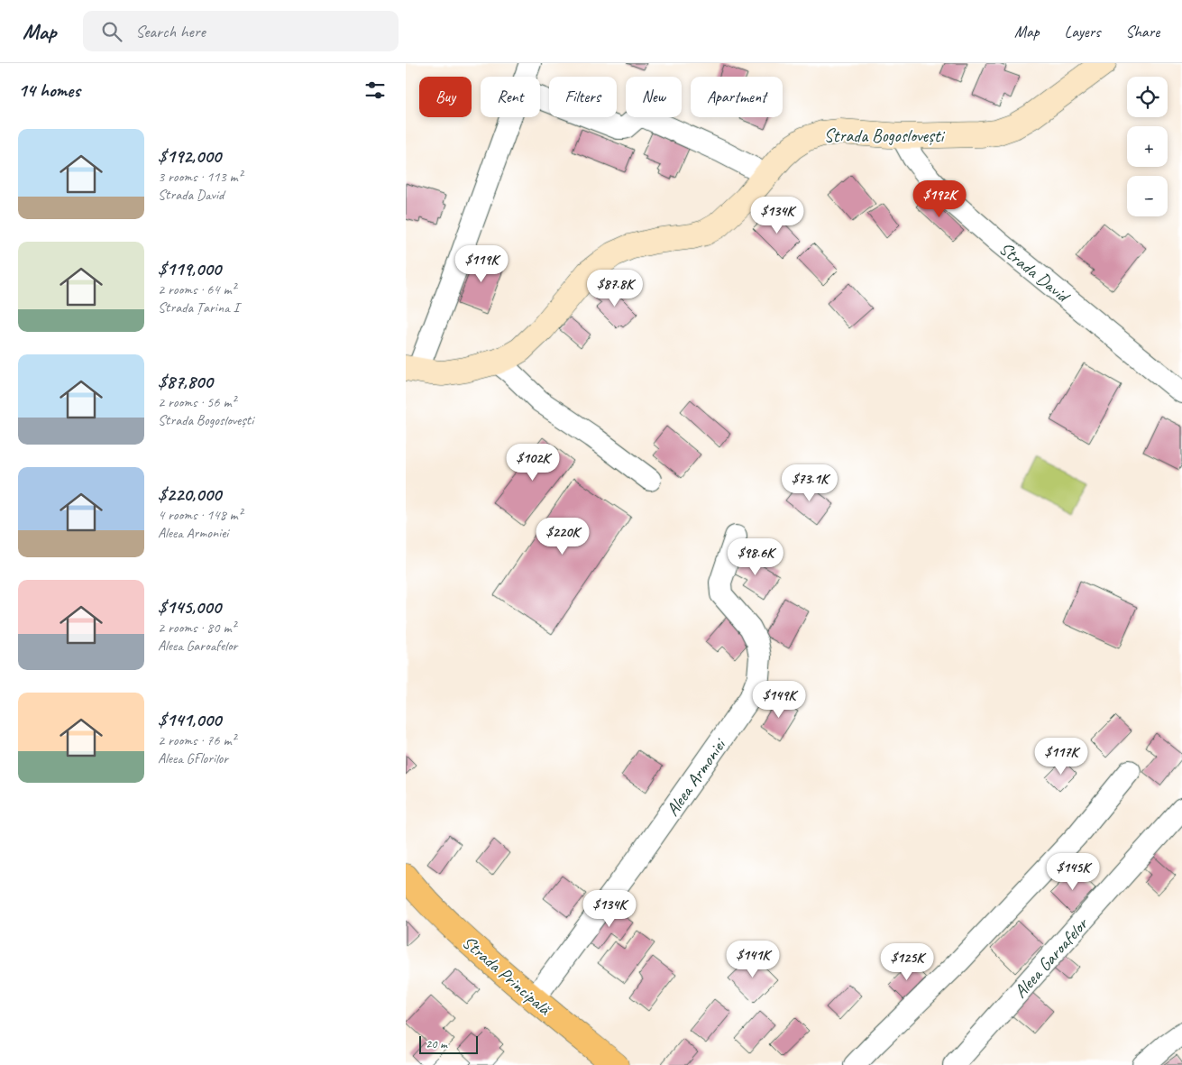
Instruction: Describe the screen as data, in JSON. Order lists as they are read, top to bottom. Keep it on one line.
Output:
{"streets":{"main road":["Strada Principală"],"street":["Strada Bogoslovești","Strada David","Aleea Armoniei","Aleea Garoafelor"]},"crossings":[["Strada Bogoslovești","Strada David"],["Aleea Armoniei","Strada Principală"]],"scale_bar":"20 m","page":{"header":"Map","search":"Search here","nav":["Map","Layers","Share"],"heading":"14 homes","map_buttons":["+","−"],"chip":["Buy","Rent","Filters","New","Apartment"],"list":[{"name":"$192,000","note":"3 rooms · 113 m² · Strada David"},{"name":"$119,000","note":"2 rooms · 64 m² · Strada Țarina I"},{"name":"$87,800","note":"2 rooms · 56 m² · Strada Bogoslovești"},{"name":"$220,000","note":"4 rooms · 148 m² · Aleea Armoniei"},{"name":"$145,000","note":"2 rooms · 80 m² · Aleea Garoafelor"},{"name":"$141,000","note":"2 rooms · 76 m² · Aleea GFlorilor"}],"price":["$192K","$134K","$119K","$87.8K","$102K","$73.1K","$220K","$98.6K","$149K","$117K","$145K","$134K","$141K","$125K"],"scale":"20 m"}}
